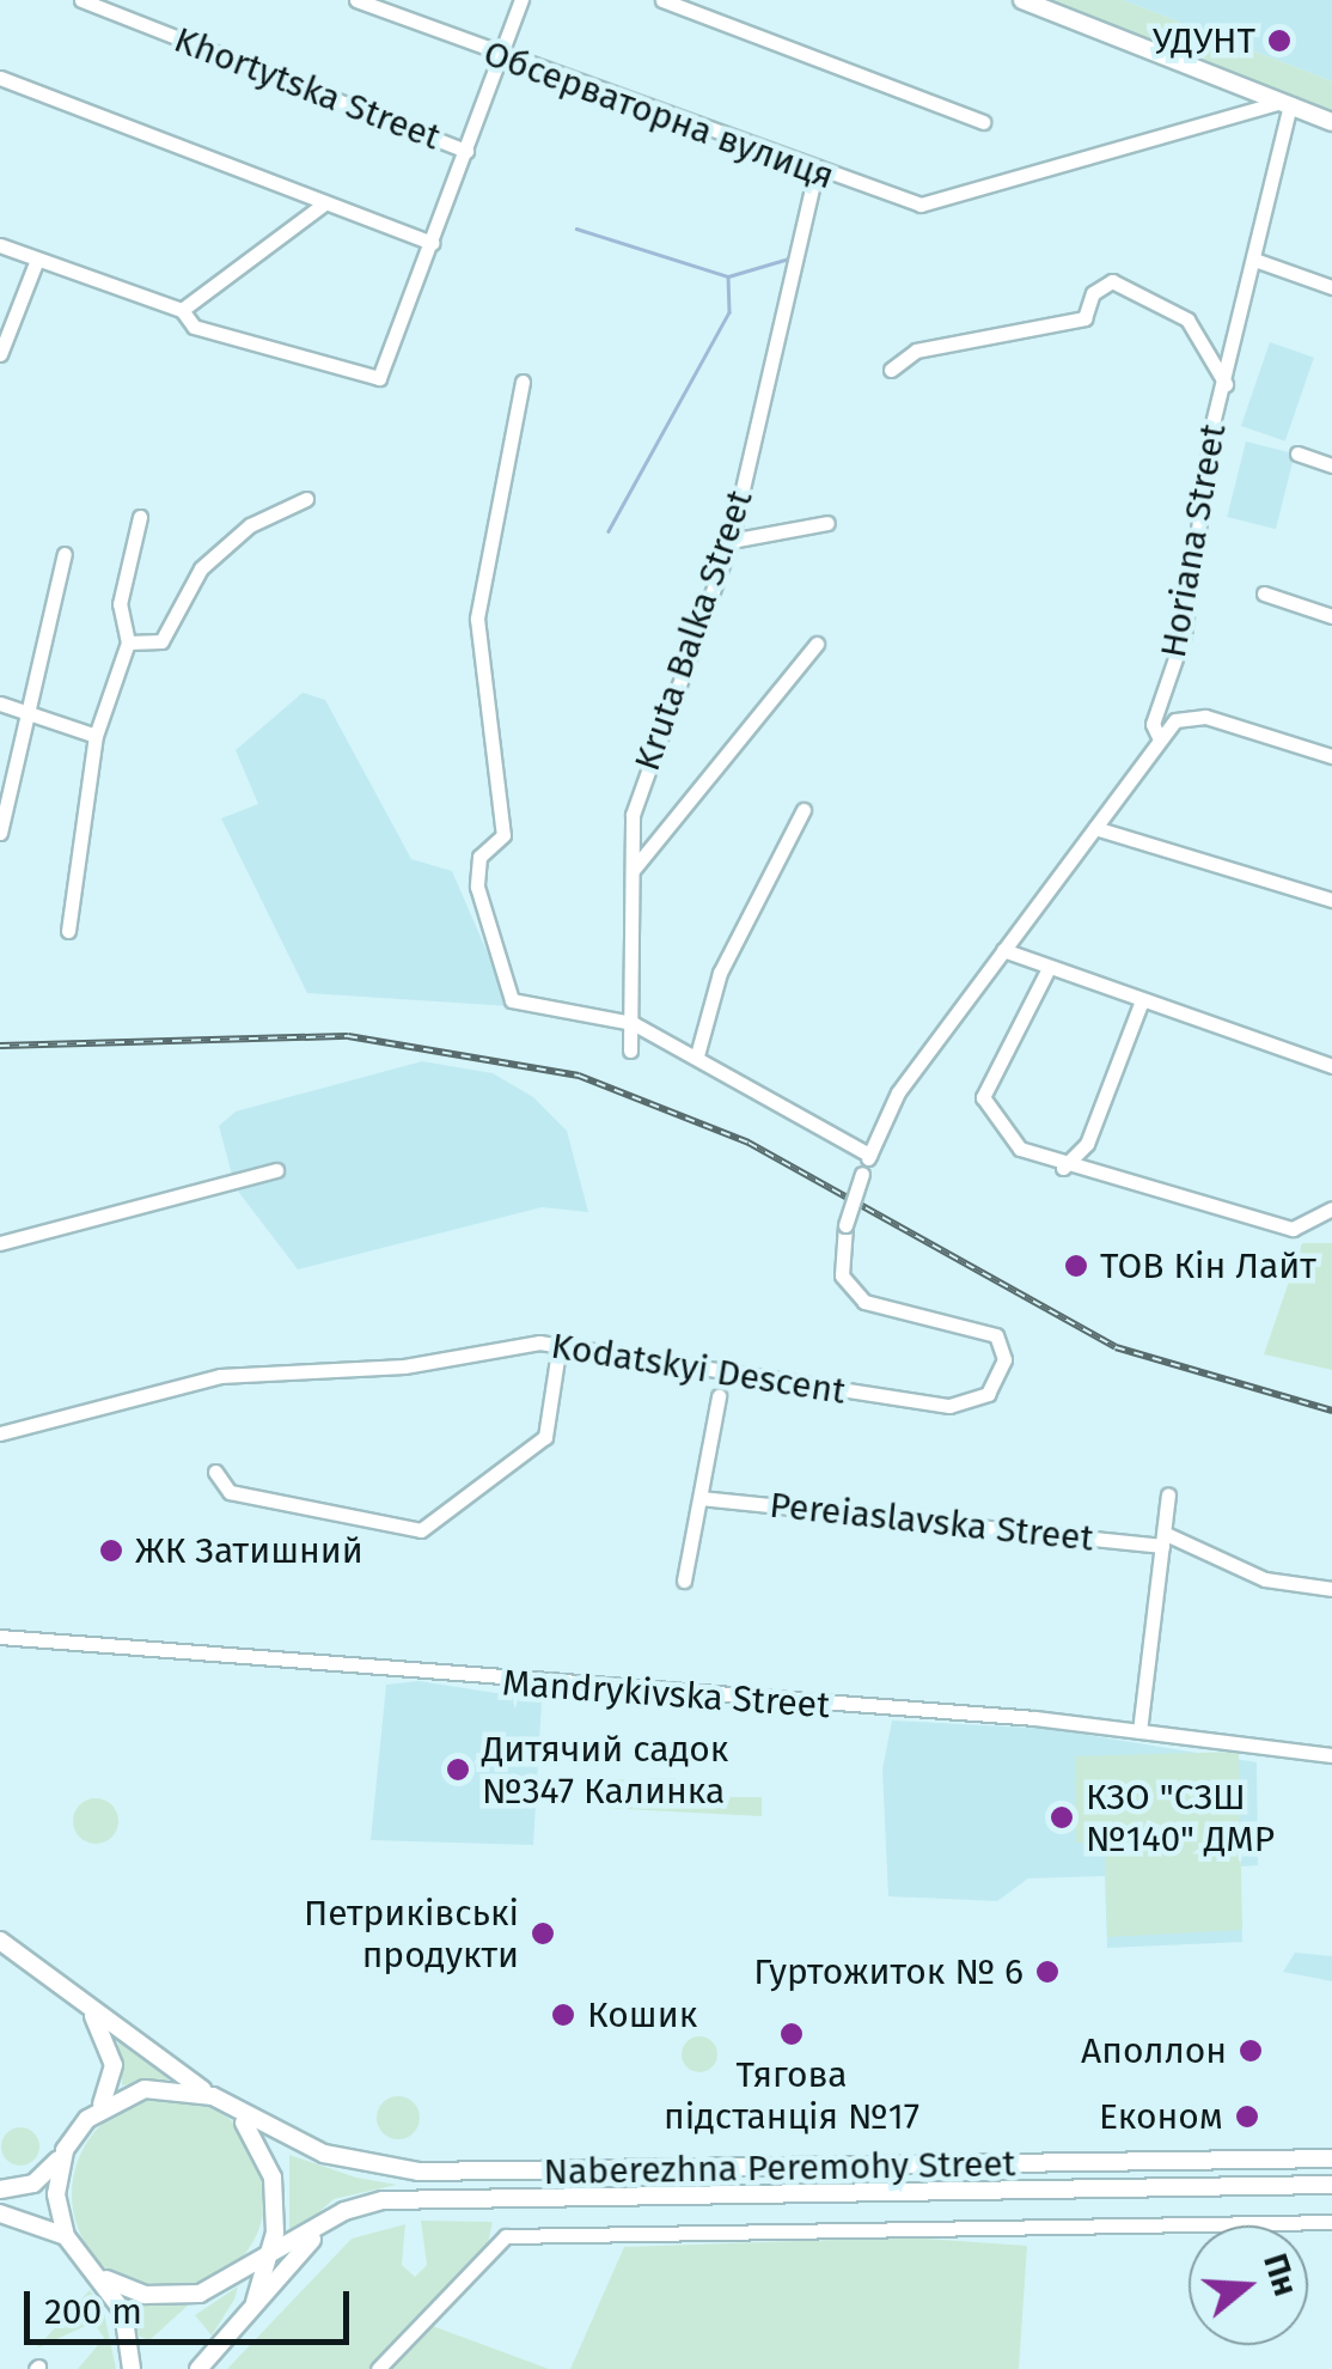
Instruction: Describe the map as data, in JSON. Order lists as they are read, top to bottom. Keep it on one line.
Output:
{"streets":{"main road":["Naberezhna Peremohy Street"],"street":["Khortytska Street","Обсерваторна вулиця","Horiana Street","Kruta Balka Street","Kodatskyi Descent","Pereiaslavska Street","Mandrykivska Street"]},"crossings":[["Обсерваторна вулиця","Horiana Street"],["Обсерваторна вулиця","Kruta Balka Street"],["Horiana Street","Kodatskyi Descent"]],"places":["УДУНТ","ТОВ Кін Лайт","ЖК Затишний","Дитячий садок №347 Калинка","КЗО \"СЗШ №140\" ДМР","Петриківські продукти","Гуртожиток № 6","Кошик","Тягова пiдстанцiя №17","Аполлон","Економ"],"scale_bar":"200 m","north":"right"}
